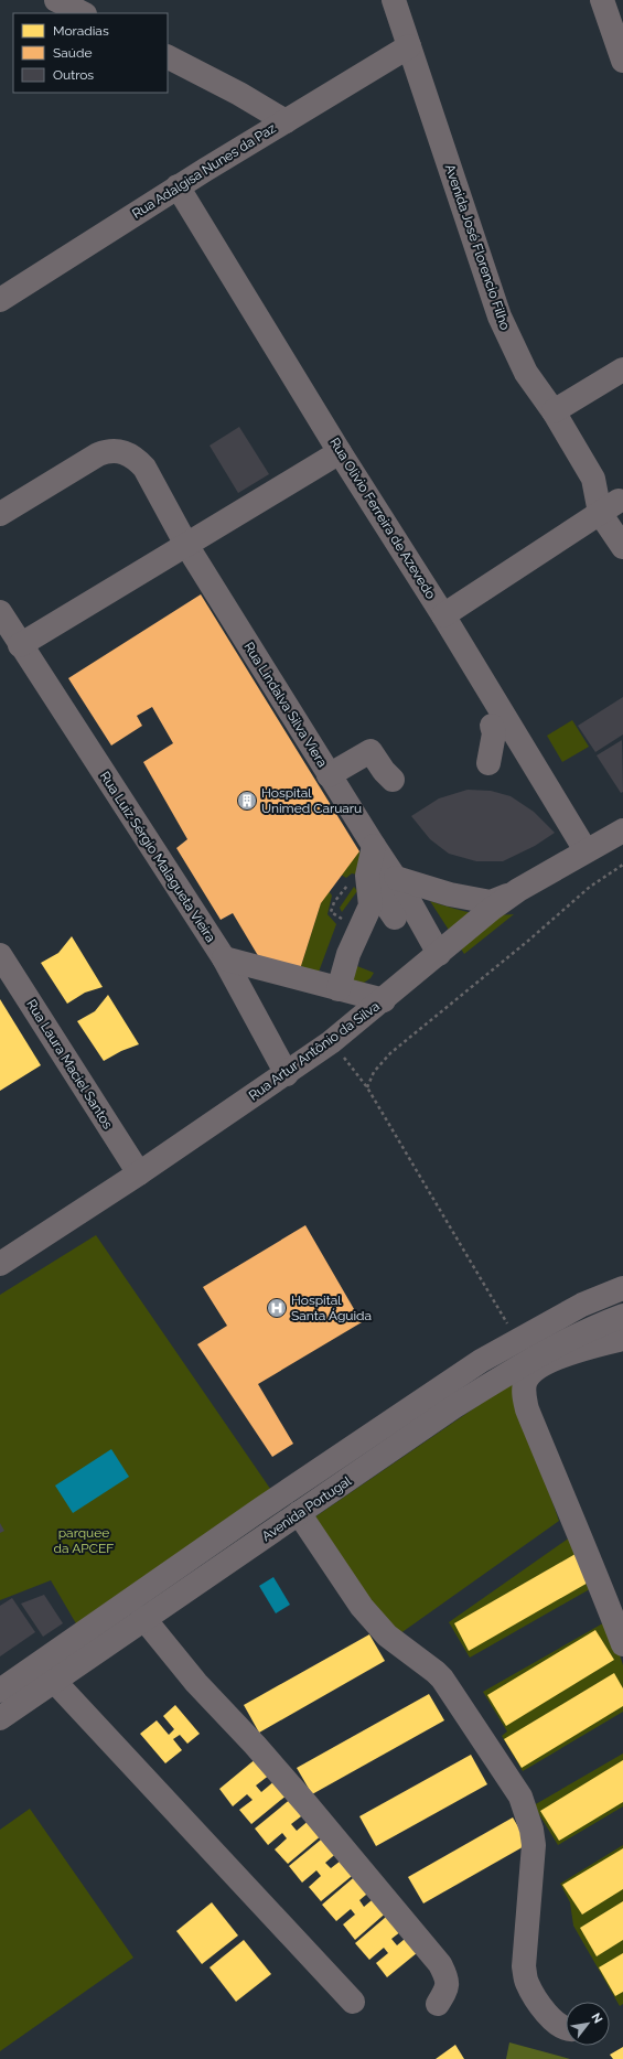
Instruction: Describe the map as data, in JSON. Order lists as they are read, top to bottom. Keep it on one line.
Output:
{"streets":{"street":["Rua Adalgisa Nunes da Paz","Avenida José Florencio Filho","Rua Olivio Ferreira de Azevedo","Rua Lindalva Silva Viera","Rua Luiz Sérgio Malagueta Vieira","Rua Artur Antônio da Silva","Rua Laura Maciel Santos","Avenida Portugal"]},"crossings":[["Rua Adalgisa Nunes da Paz","Avenida José Florencio Filho"],["Rua Adalgisa Nunes da Paz","Rua Olivio Ferreira de Azevedo"],["Rua Olivio Ferreira de Azevedo","Rua Artur Antônio da Silva"],["Rua Lindalva Silva Viera","Rua Artur Antônio da Silva"],["Rua Luiz Sérgio Malagueta Vieira","Rua Artur Antônio da Silva"],["Rua Artur Antônio da Silva","Rua Laura Maciel Santos"]],"parks":["parquee da APCEF"],"places":{"building":["Hospital Unimed Caruaru"],"hospital":["Hospital Santa Águida"]},"legend":["Moradias","Saúde","Outros"],"north":"top right"}
